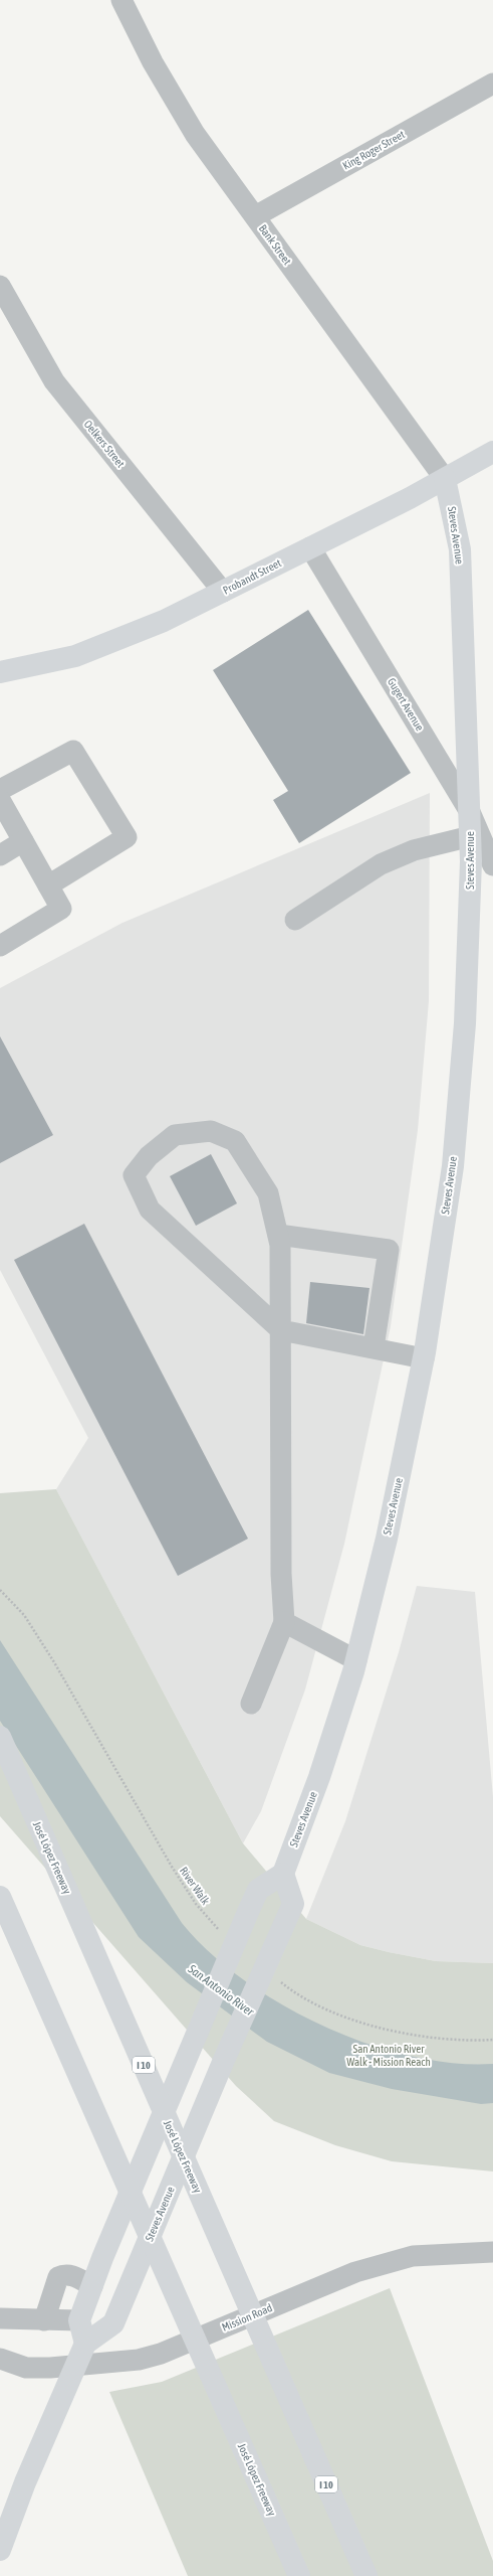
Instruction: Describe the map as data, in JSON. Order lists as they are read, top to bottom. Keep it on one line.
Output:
{"streets":{"main road":["Steves Avenue","Probandt Street","José López Freeway","I 10"],"street":["King Roger Street","Bank Street","Oelkers Street","Gugert Avenue","Mission Road"],"path":["River Walk"]},"crossings":[["King Roger Street","Bank Street"],["Bank Street","Steves Avenue"],["Bank Street","Probandt Street"],["Oelkers Street","Probandt Street"],["Steves Avenue","Probandt Street"],["Steves Avenue","Gugert Avenue"],["Probandt Street","Gugert Avenue"]],"water":["San Antonio River"],"parks":["San Antonio River Walk - Mission Reach"]}
